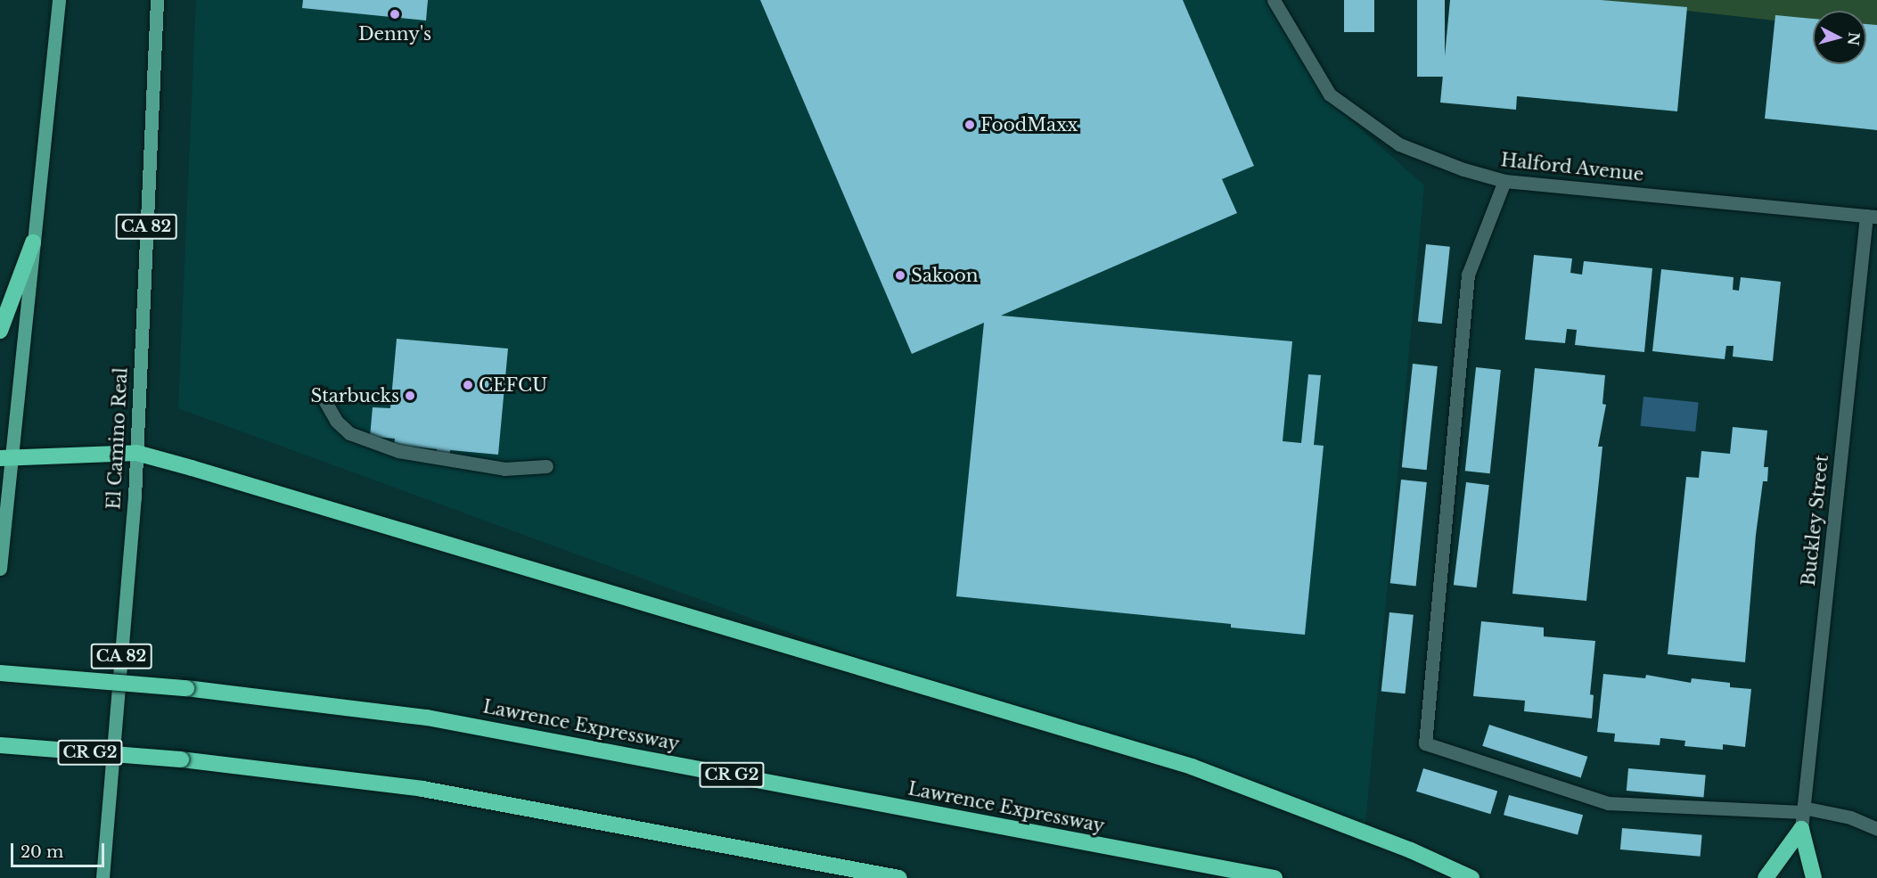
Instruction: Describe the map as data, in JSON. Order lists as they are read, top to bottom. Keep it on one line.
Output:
{"streets":{"highway":["Lawrence Expressway","CR G2"],"main road":["CA 82","El Camino Real"],"street":["Halford Avenue","Buckley Street"]},"crossings":[["Halford Avenue","Buckley Street"]],"places":["Denny's","FoodMaxx","Sakoon","CEFCU","Starbucks"],"scale_bar":"20 m","north":"right"}
